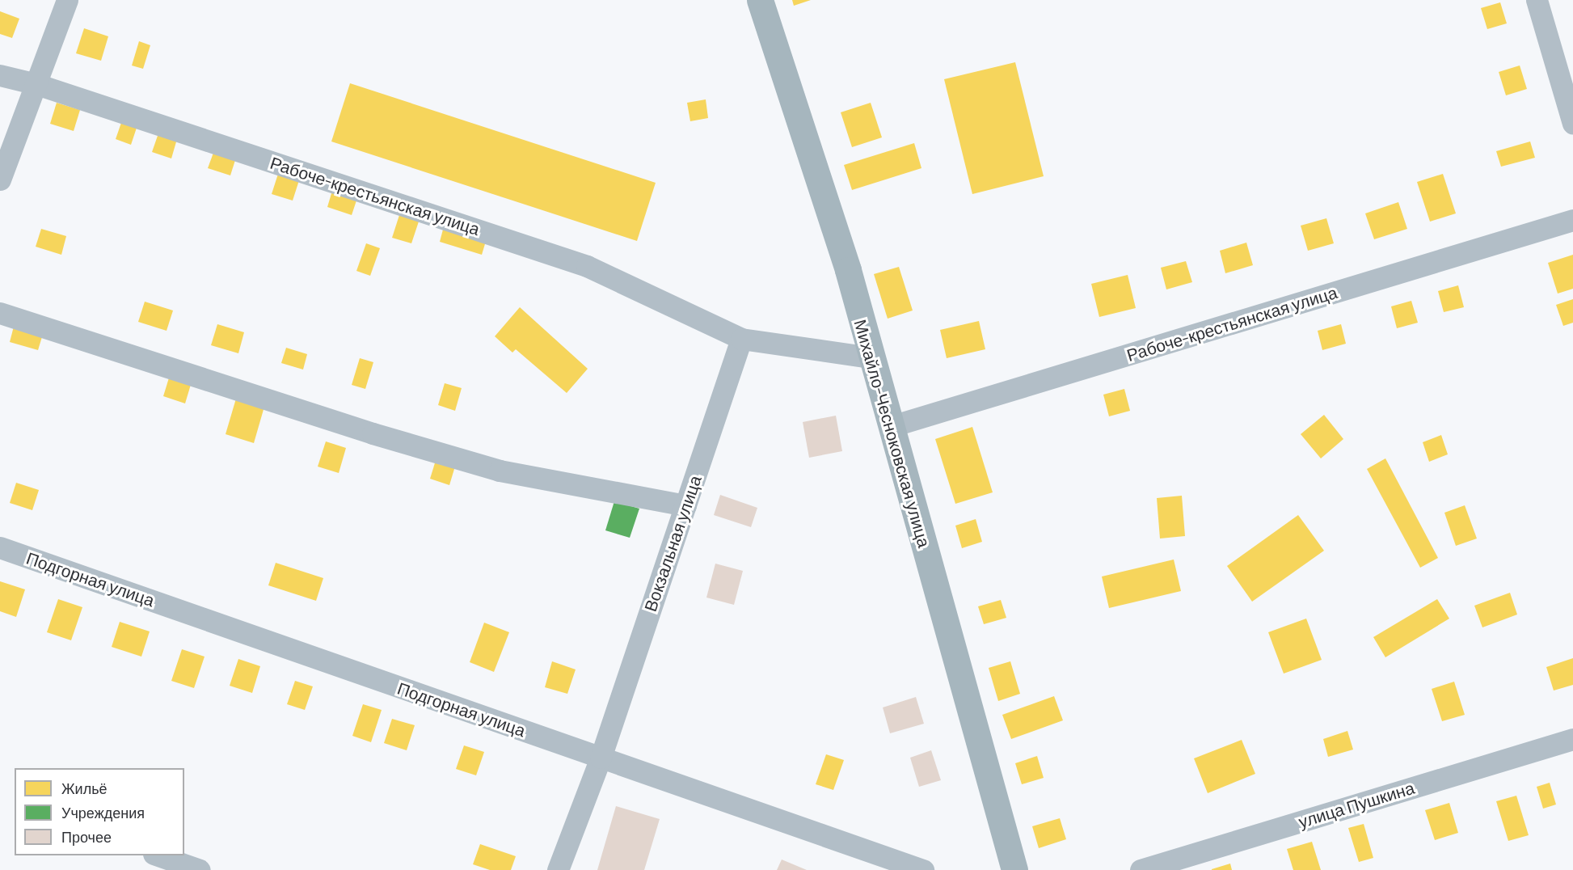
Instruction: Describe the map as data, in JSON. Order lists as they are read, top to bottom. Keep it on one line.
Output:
{"streets":{"main road":["Михайло-Чесноковская улица"],"street":["Рабоче-крестьянская улица","Вокзальная улица","Подгорная улица","улица Пушкина"]},"crossings":[["Рабоче-крестьянская улица","Михайло-Чесноковская улица"],["Рабоче-крестьянская улица","Вокзальная улица"],["Вокзальная улица","Подгорная улица"]],"legend":["Жильё","Учреждения","Прочее"]}
